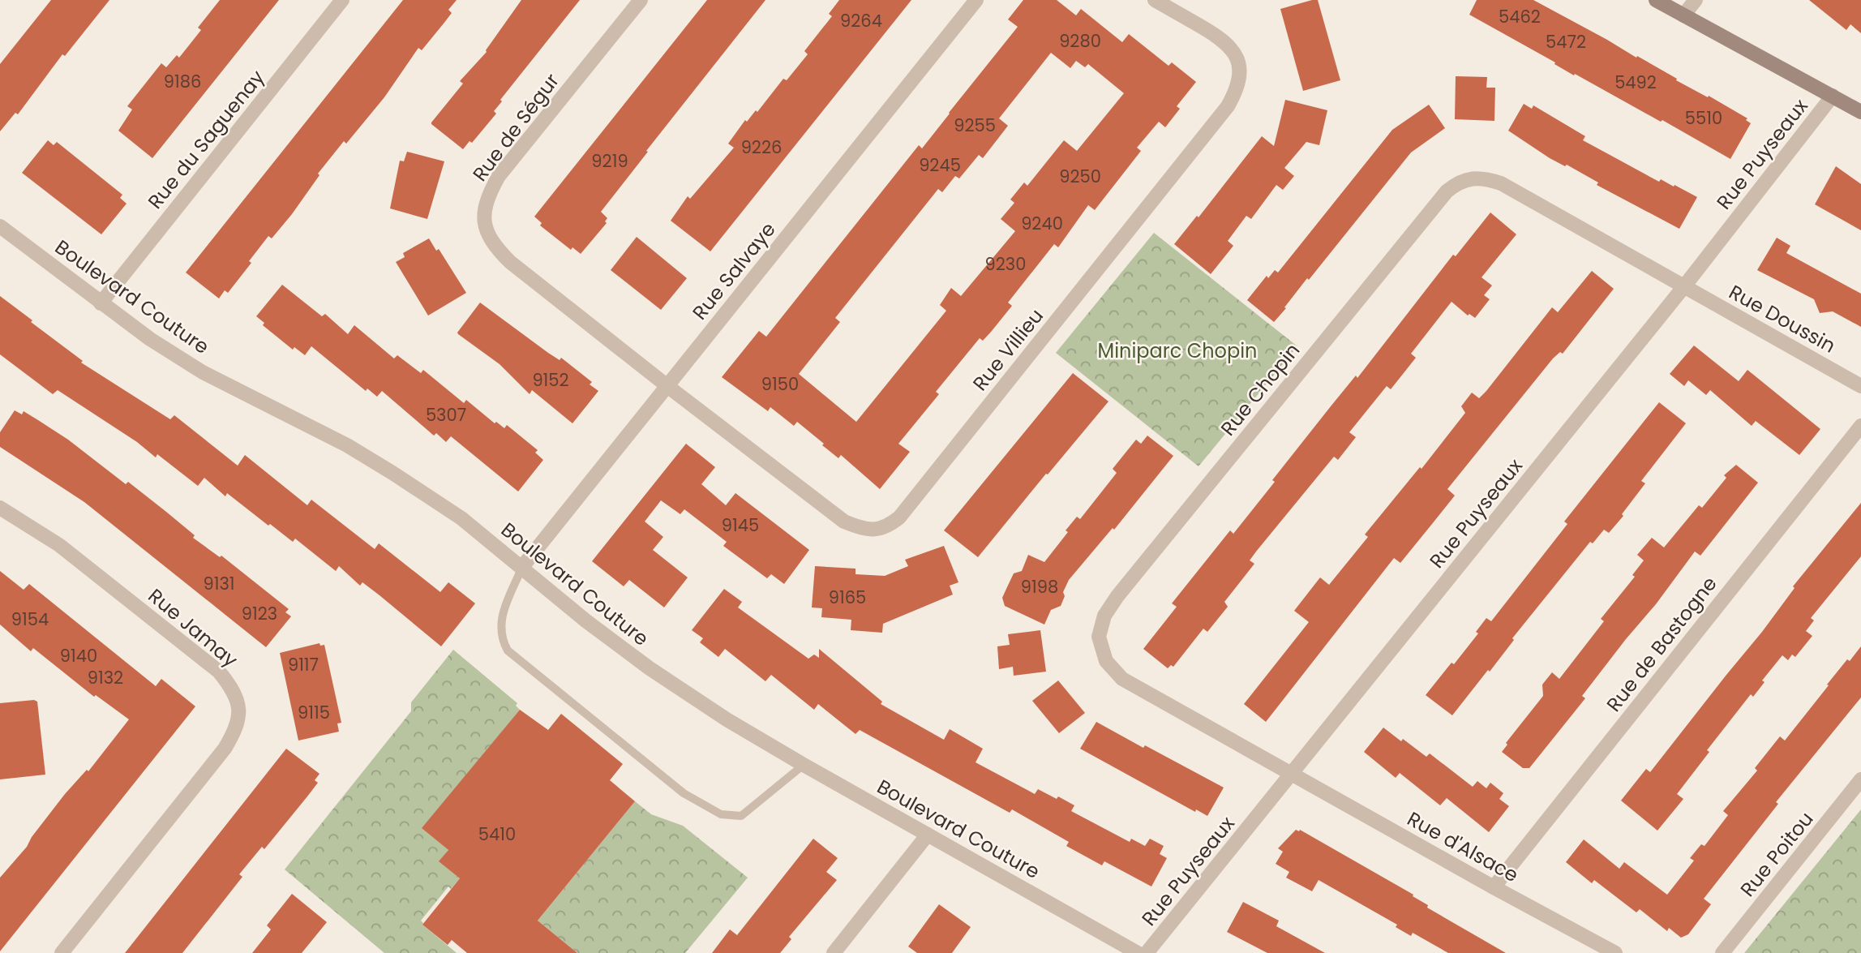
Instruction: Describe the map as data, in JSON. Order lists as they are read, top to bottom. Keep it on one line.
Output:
{"streets":{"street":["Rue de Ségur","Rue du Saguenay","Rue Puyseaux","Rue Salvaye","Boulevard Couture","Rue Doussin","Rue Villieu","Rue Chopin","Rue Jamay","Rue de Bastogne","Rue d'Alsace","Rue Poitou"]},"crossings":[["Rue de Ségur","Rue Salvaye"],["Rue de Ségur","Rue Villieu"],["Rue du Saguenay","Boulevard Couture"],["Rue Puyseaux","Rue Doussin"],["Rue Puyseaux","Rue Chopin"],["Rue Puyseaux","Rue d'Alsace"],["Rue Salvaye","Boulevard Couture"],["Rue Salvaye","Rue Villieu"],["Rue Doussin","Rue Chopin"],["Rue Chopin","Rue d'Alsace"],["Rue de Bastogne","Rue d'Alsace"]],"parks":["Miniparc Chopin"],"house_numbers":["5462","9264","9280","5472","9186","5492","5510","9255","9226","9219","9245","9250","9240","9230","9152","9150","5307","9145","9131","9198","9165","9123","9154","9140","9117","9132","9115","5410"]}
